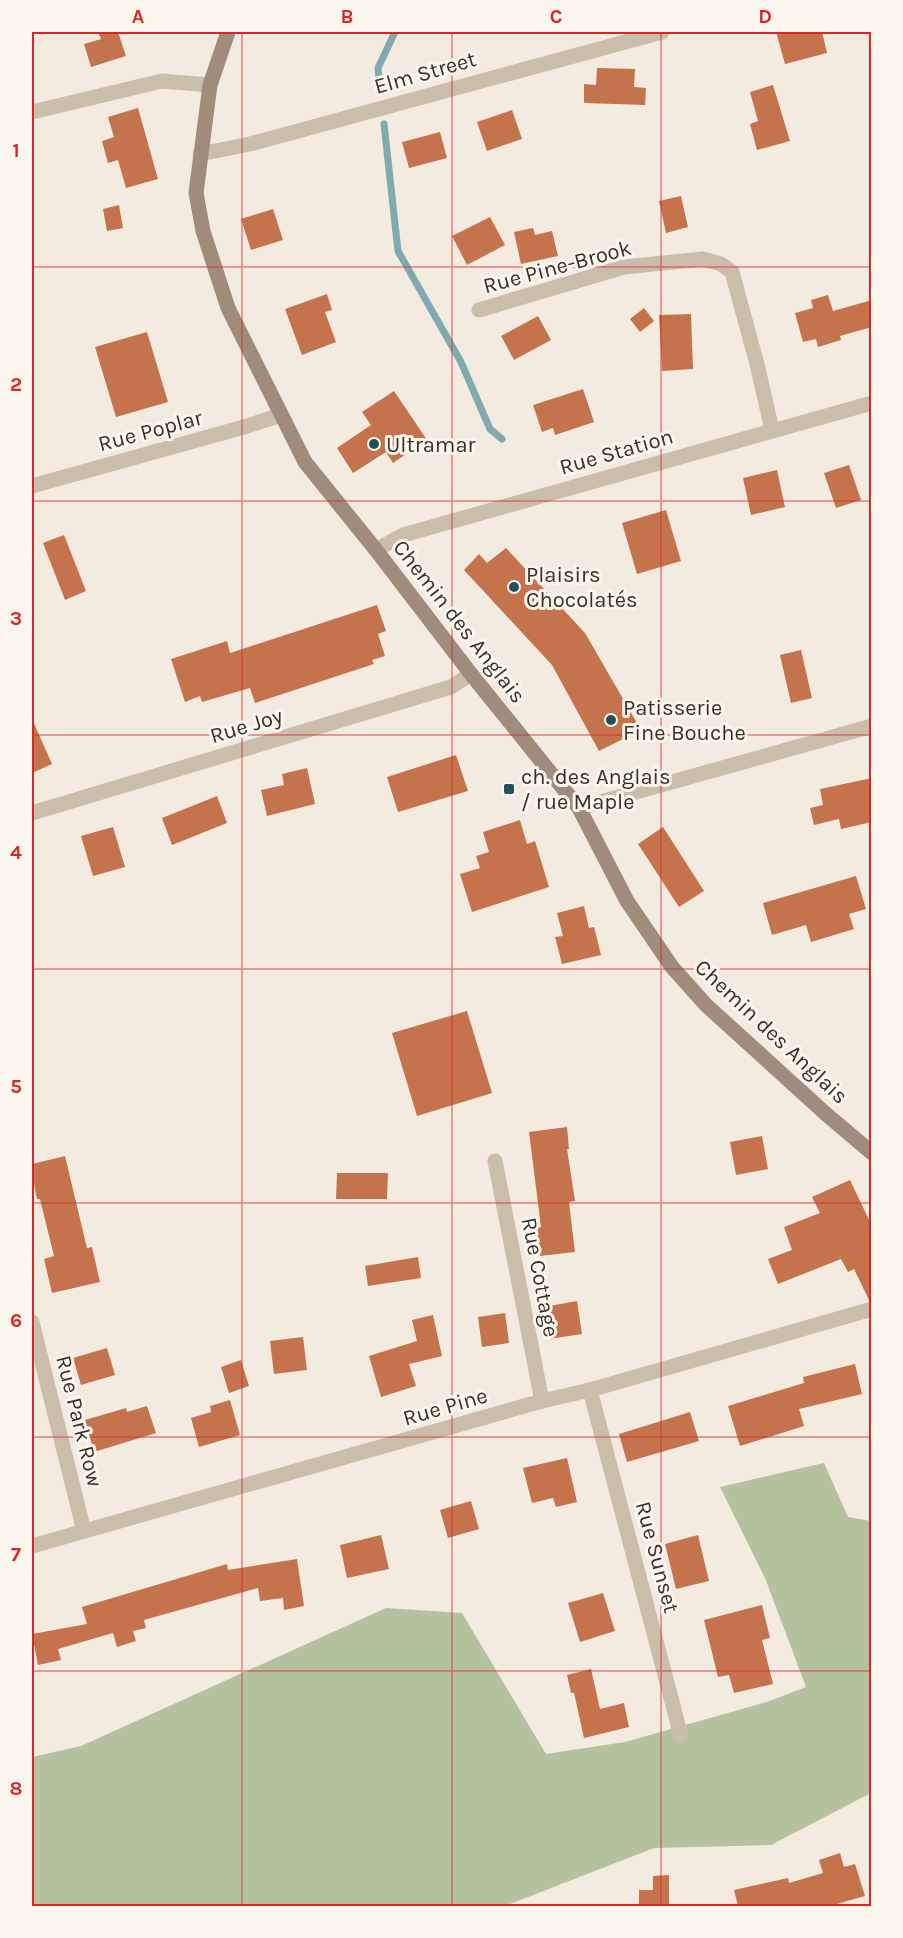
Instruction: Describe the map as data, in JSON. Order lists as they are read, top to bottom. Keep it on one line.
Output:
{"streets":{"street":["Elm Street","Rue Pine-Brook","Rue Poplar","Rue Station","Chemin des Anglais","Rue Joy","Rue Cottage","Rue Pine","Rue Park Row","Rue Sunset"]},"crossings":[["Elm Street","Chemin des Anglais"],["Rue Pine-Brook","Rue Station"],["Rue Poplar","Chemin des Anglais"],["Rue Station","Chemin des Anglais"],["Chemin des Anglais","Rue Joy"],["Rue Cottage","Rue Pine"],["Rue Pine","Rue Park Row"],["Rue Pine","Rue Sunset"]],"places":{"other":["Ultramar","Plaisirs Chocolatés","Patisserie Fine Bouche"],"transit":["ch. des Anglais / rue Maple"]},"grid":{"columns":["A","B","C","D"],"rows":["1","2","3","4","5","6","7","8"]}}
